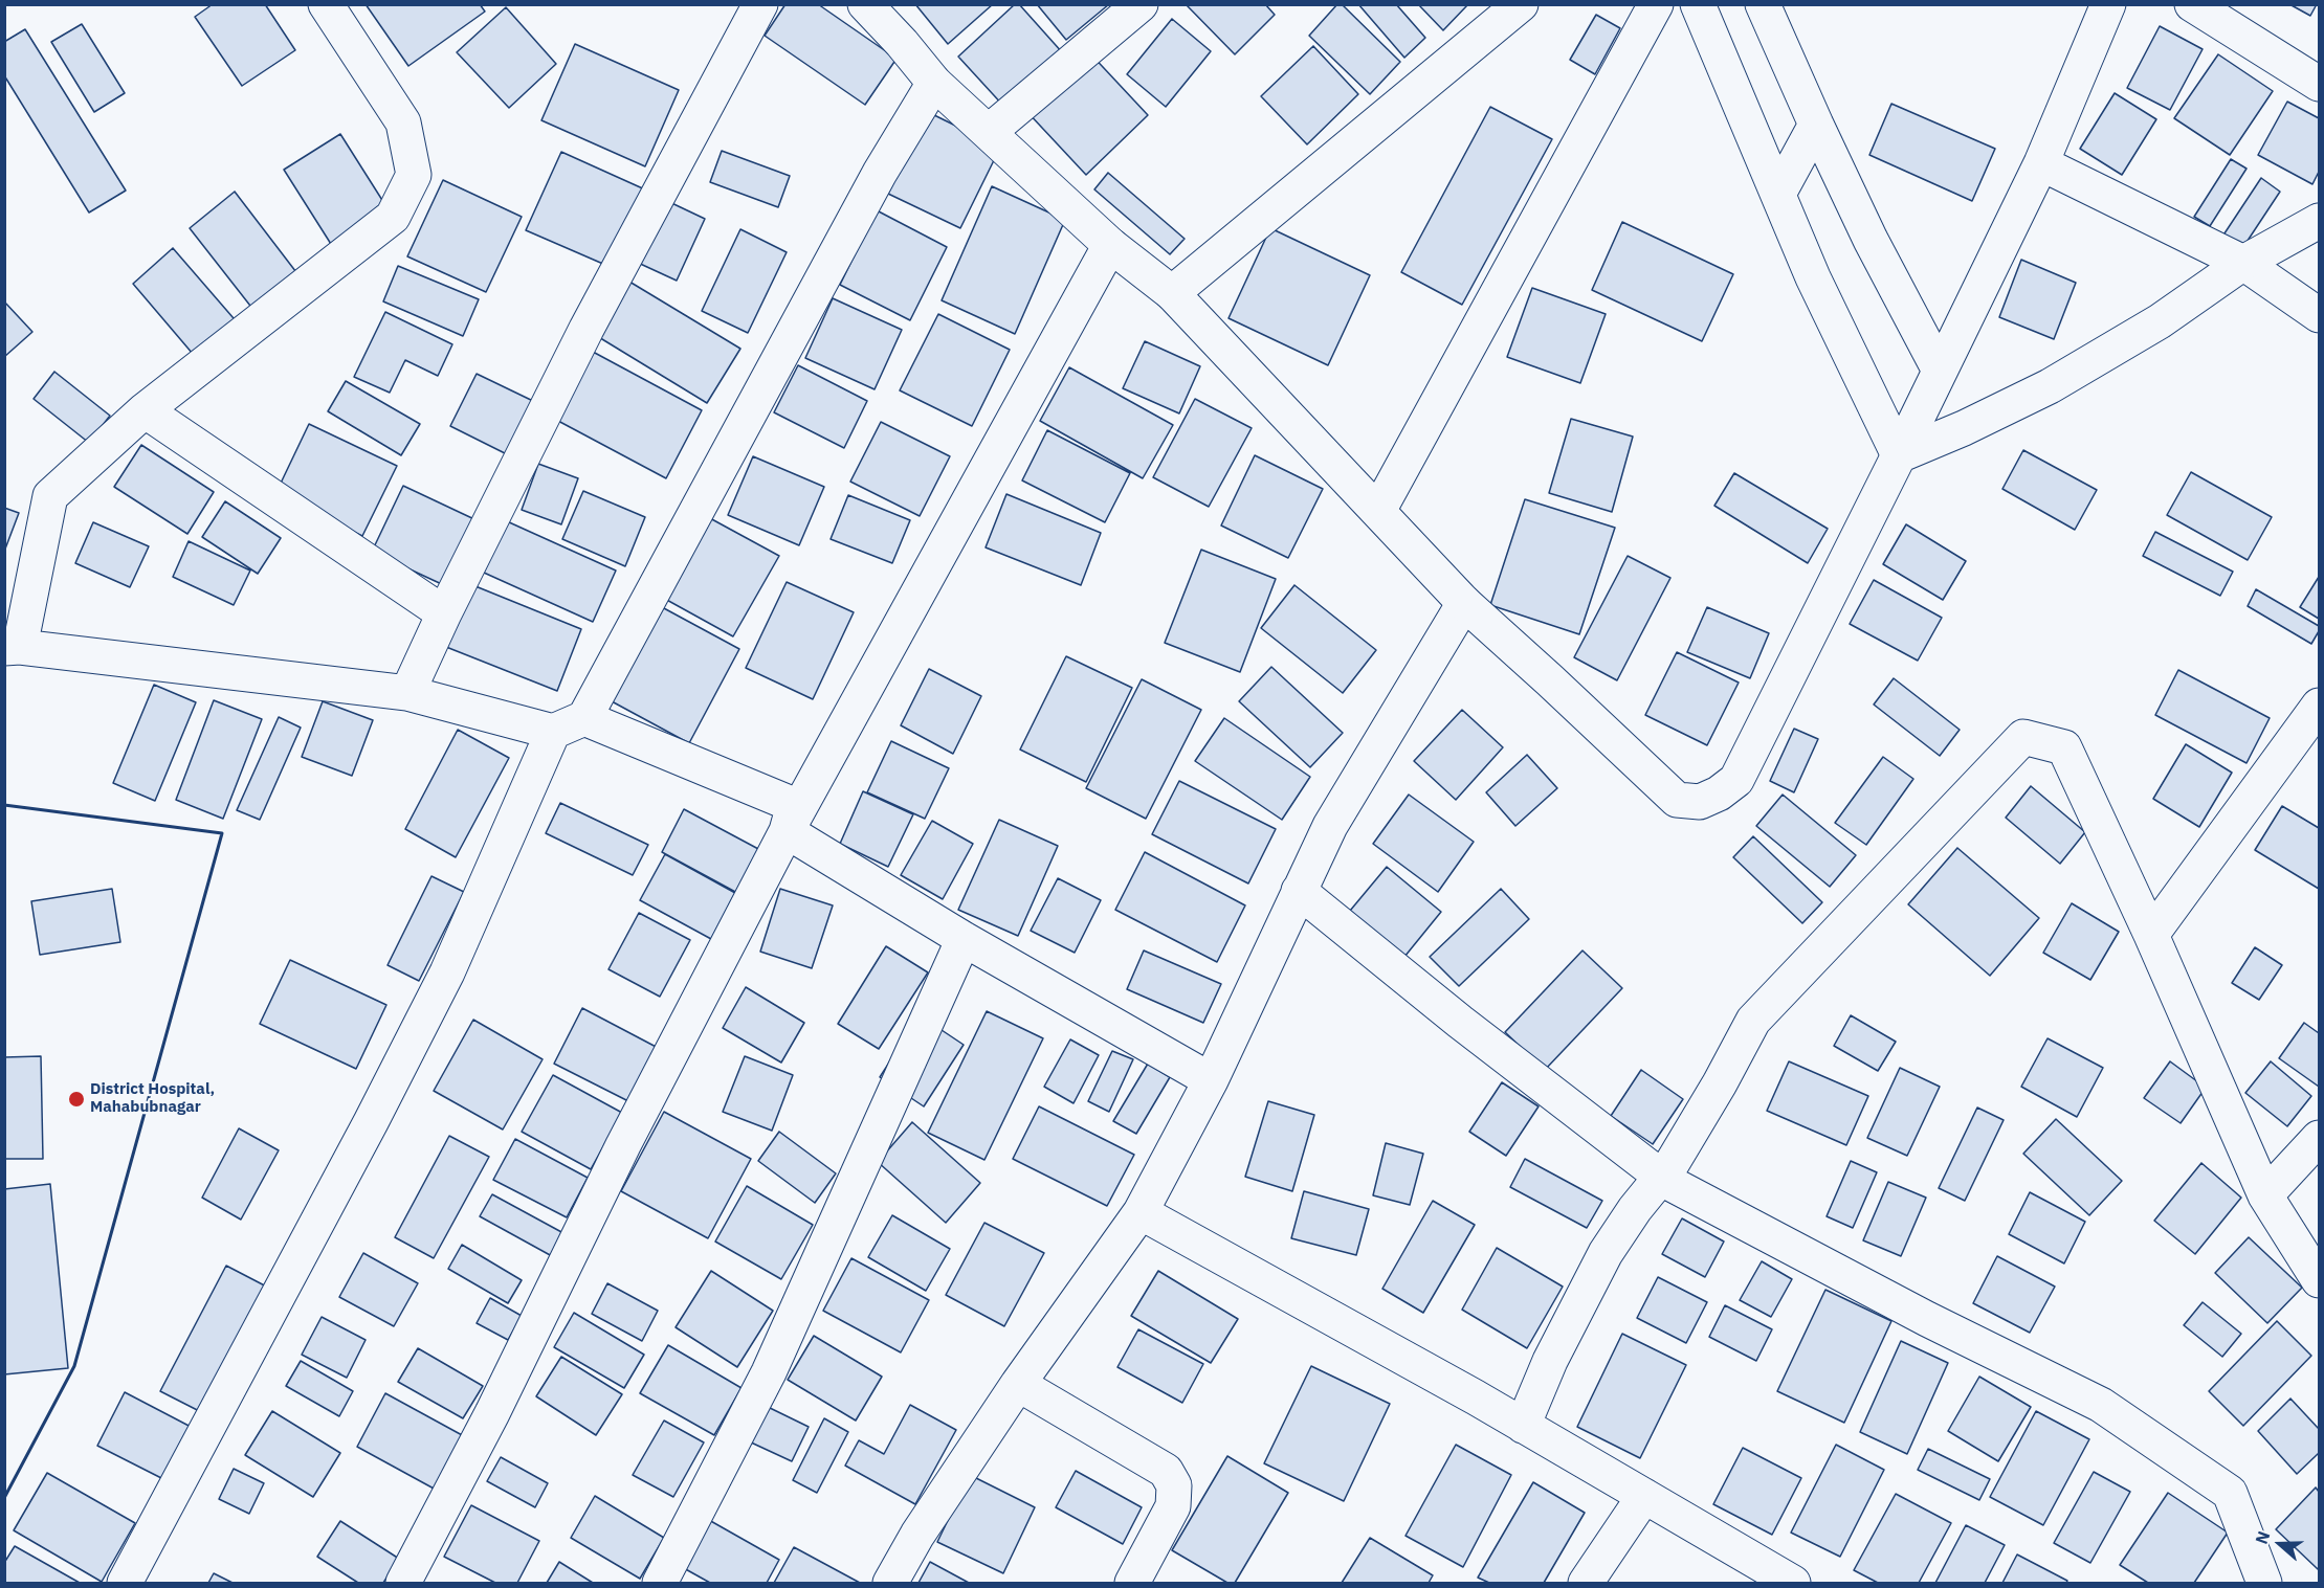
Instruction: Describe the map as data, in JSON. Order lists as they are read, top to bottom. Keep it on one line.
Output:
{"places":["District Hospital, Mahabubnagar"],"north":"left"}
